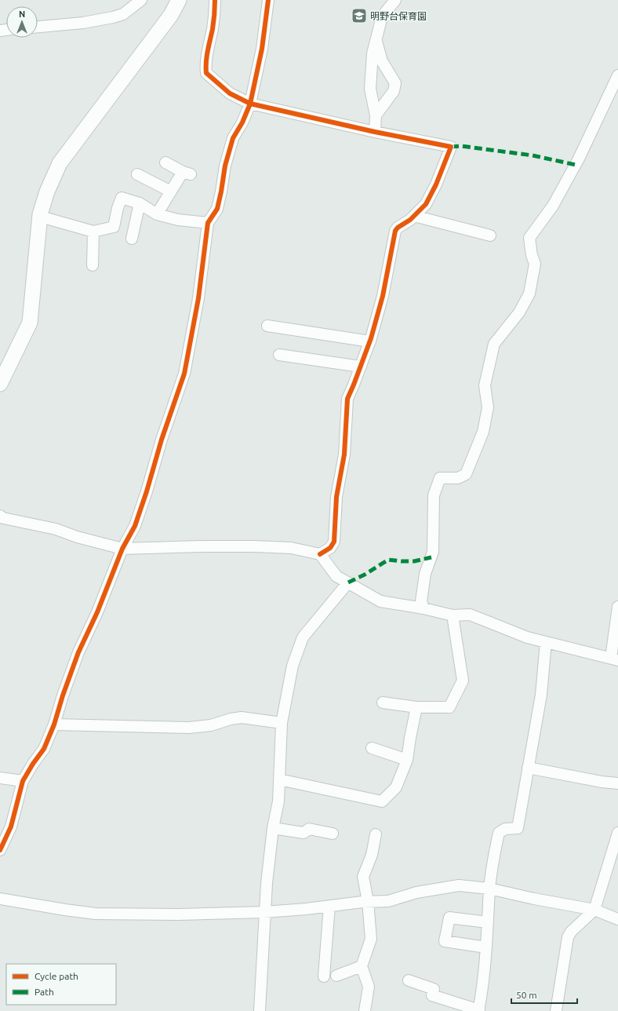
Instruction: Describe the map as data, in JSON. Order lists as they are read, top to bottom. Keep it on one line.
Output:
{"places":{"school or university":["明野台保育園"]},"legend":["Cycle path","Path"],"scale_bar":"50 m","north":"top"}
